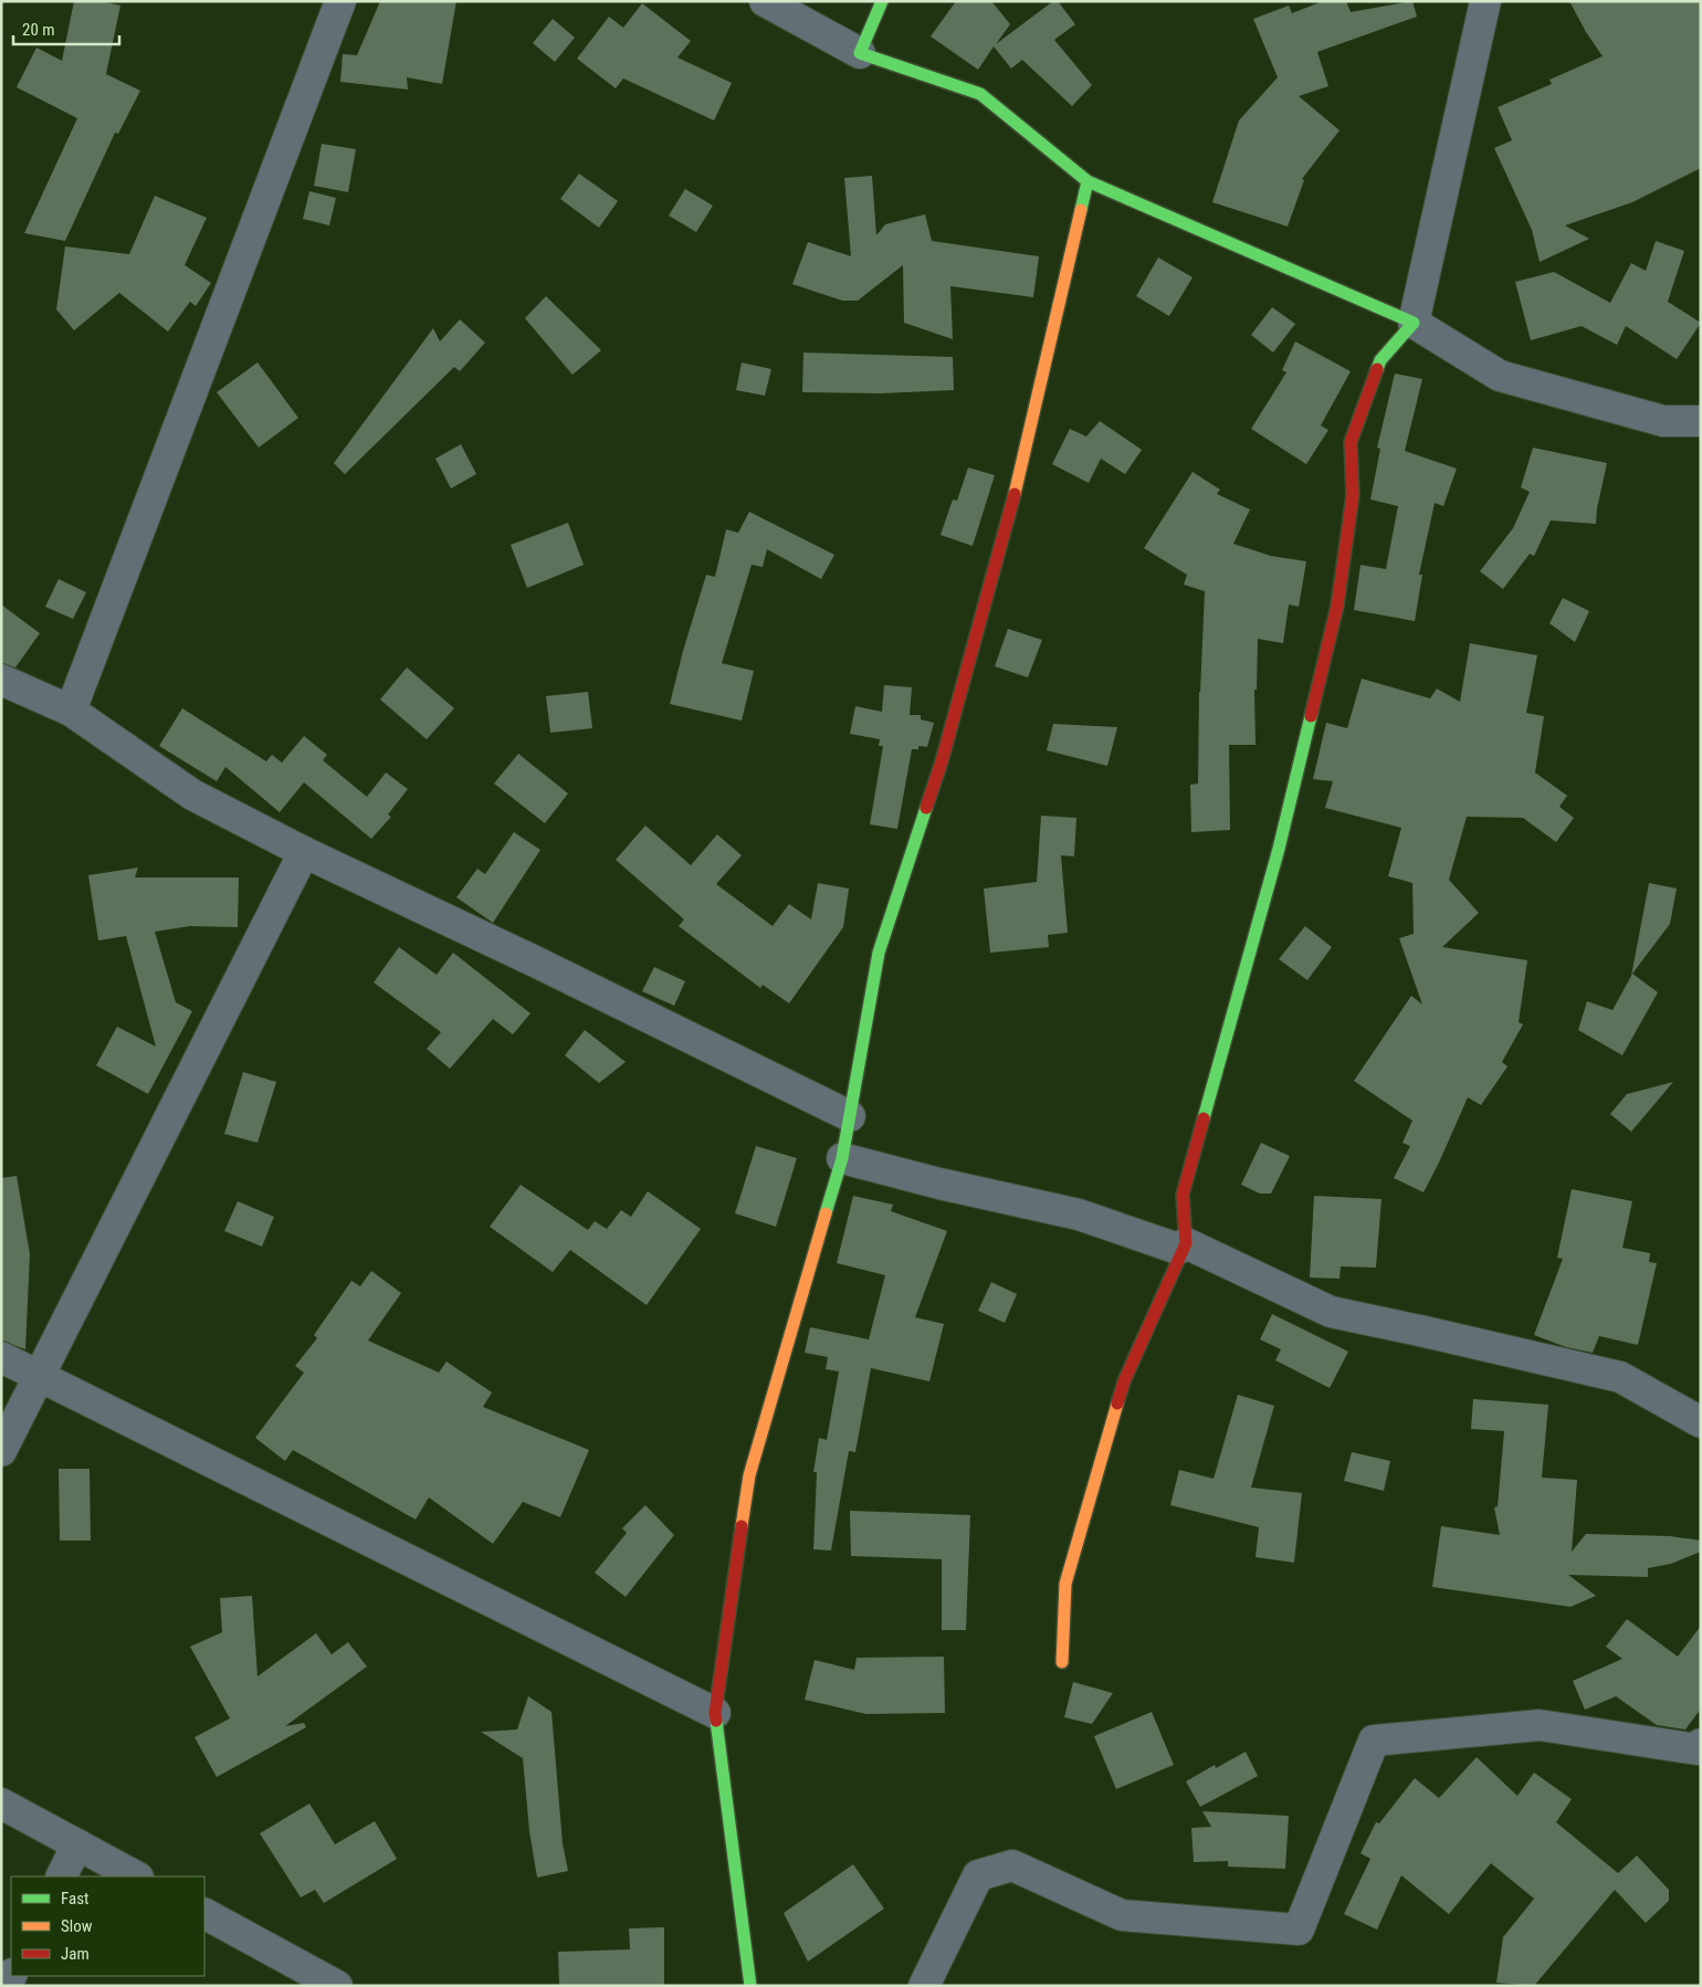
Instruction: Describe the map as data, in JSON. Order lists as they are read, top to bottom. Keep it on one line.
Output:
{"legend":["Fast","Slow","Jam"],"scale_bar":"20 m"}
